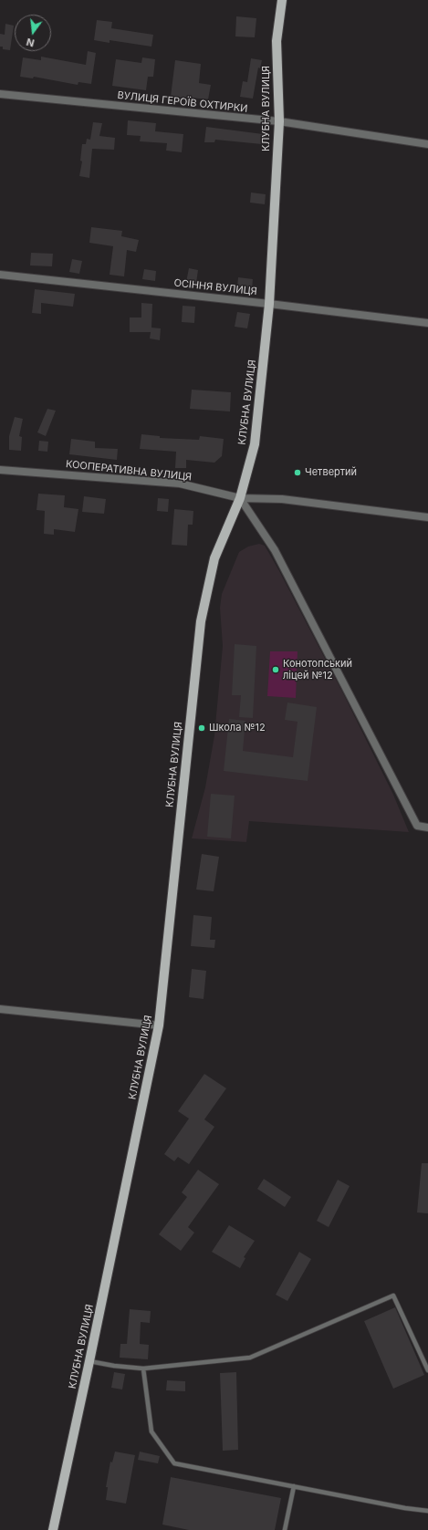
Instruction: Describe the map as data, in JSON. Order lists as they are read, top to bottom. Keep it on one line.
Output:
{"streets":{"main road":["КЛУБНА ВУЛИЦЯ"],"street":["ВУЛИЦЯ ГЕРОЇВ ОХТИРКИ","ОСІННЯ ВУЛИЦЯ","КООПЕРАТИВНА ВУЛИЦЯ"]},"crossings":[["ВУЛИЦЯ ГЕРОЇВ ОХТИРКИ","КЛУБНА ВУЛИЦЯ"],["КЛУБНА ВУЛИЦЯ","ОСІННЯ ВУЛИЦЯ"],["КЛУБНА ВУЛИЦЯ","КООПЕРАТИВНА ВУЛИЦЯ"]],"places":["Четвертий","Конотопський ліцей №12","Школа №12"],"north":"bottom"}
